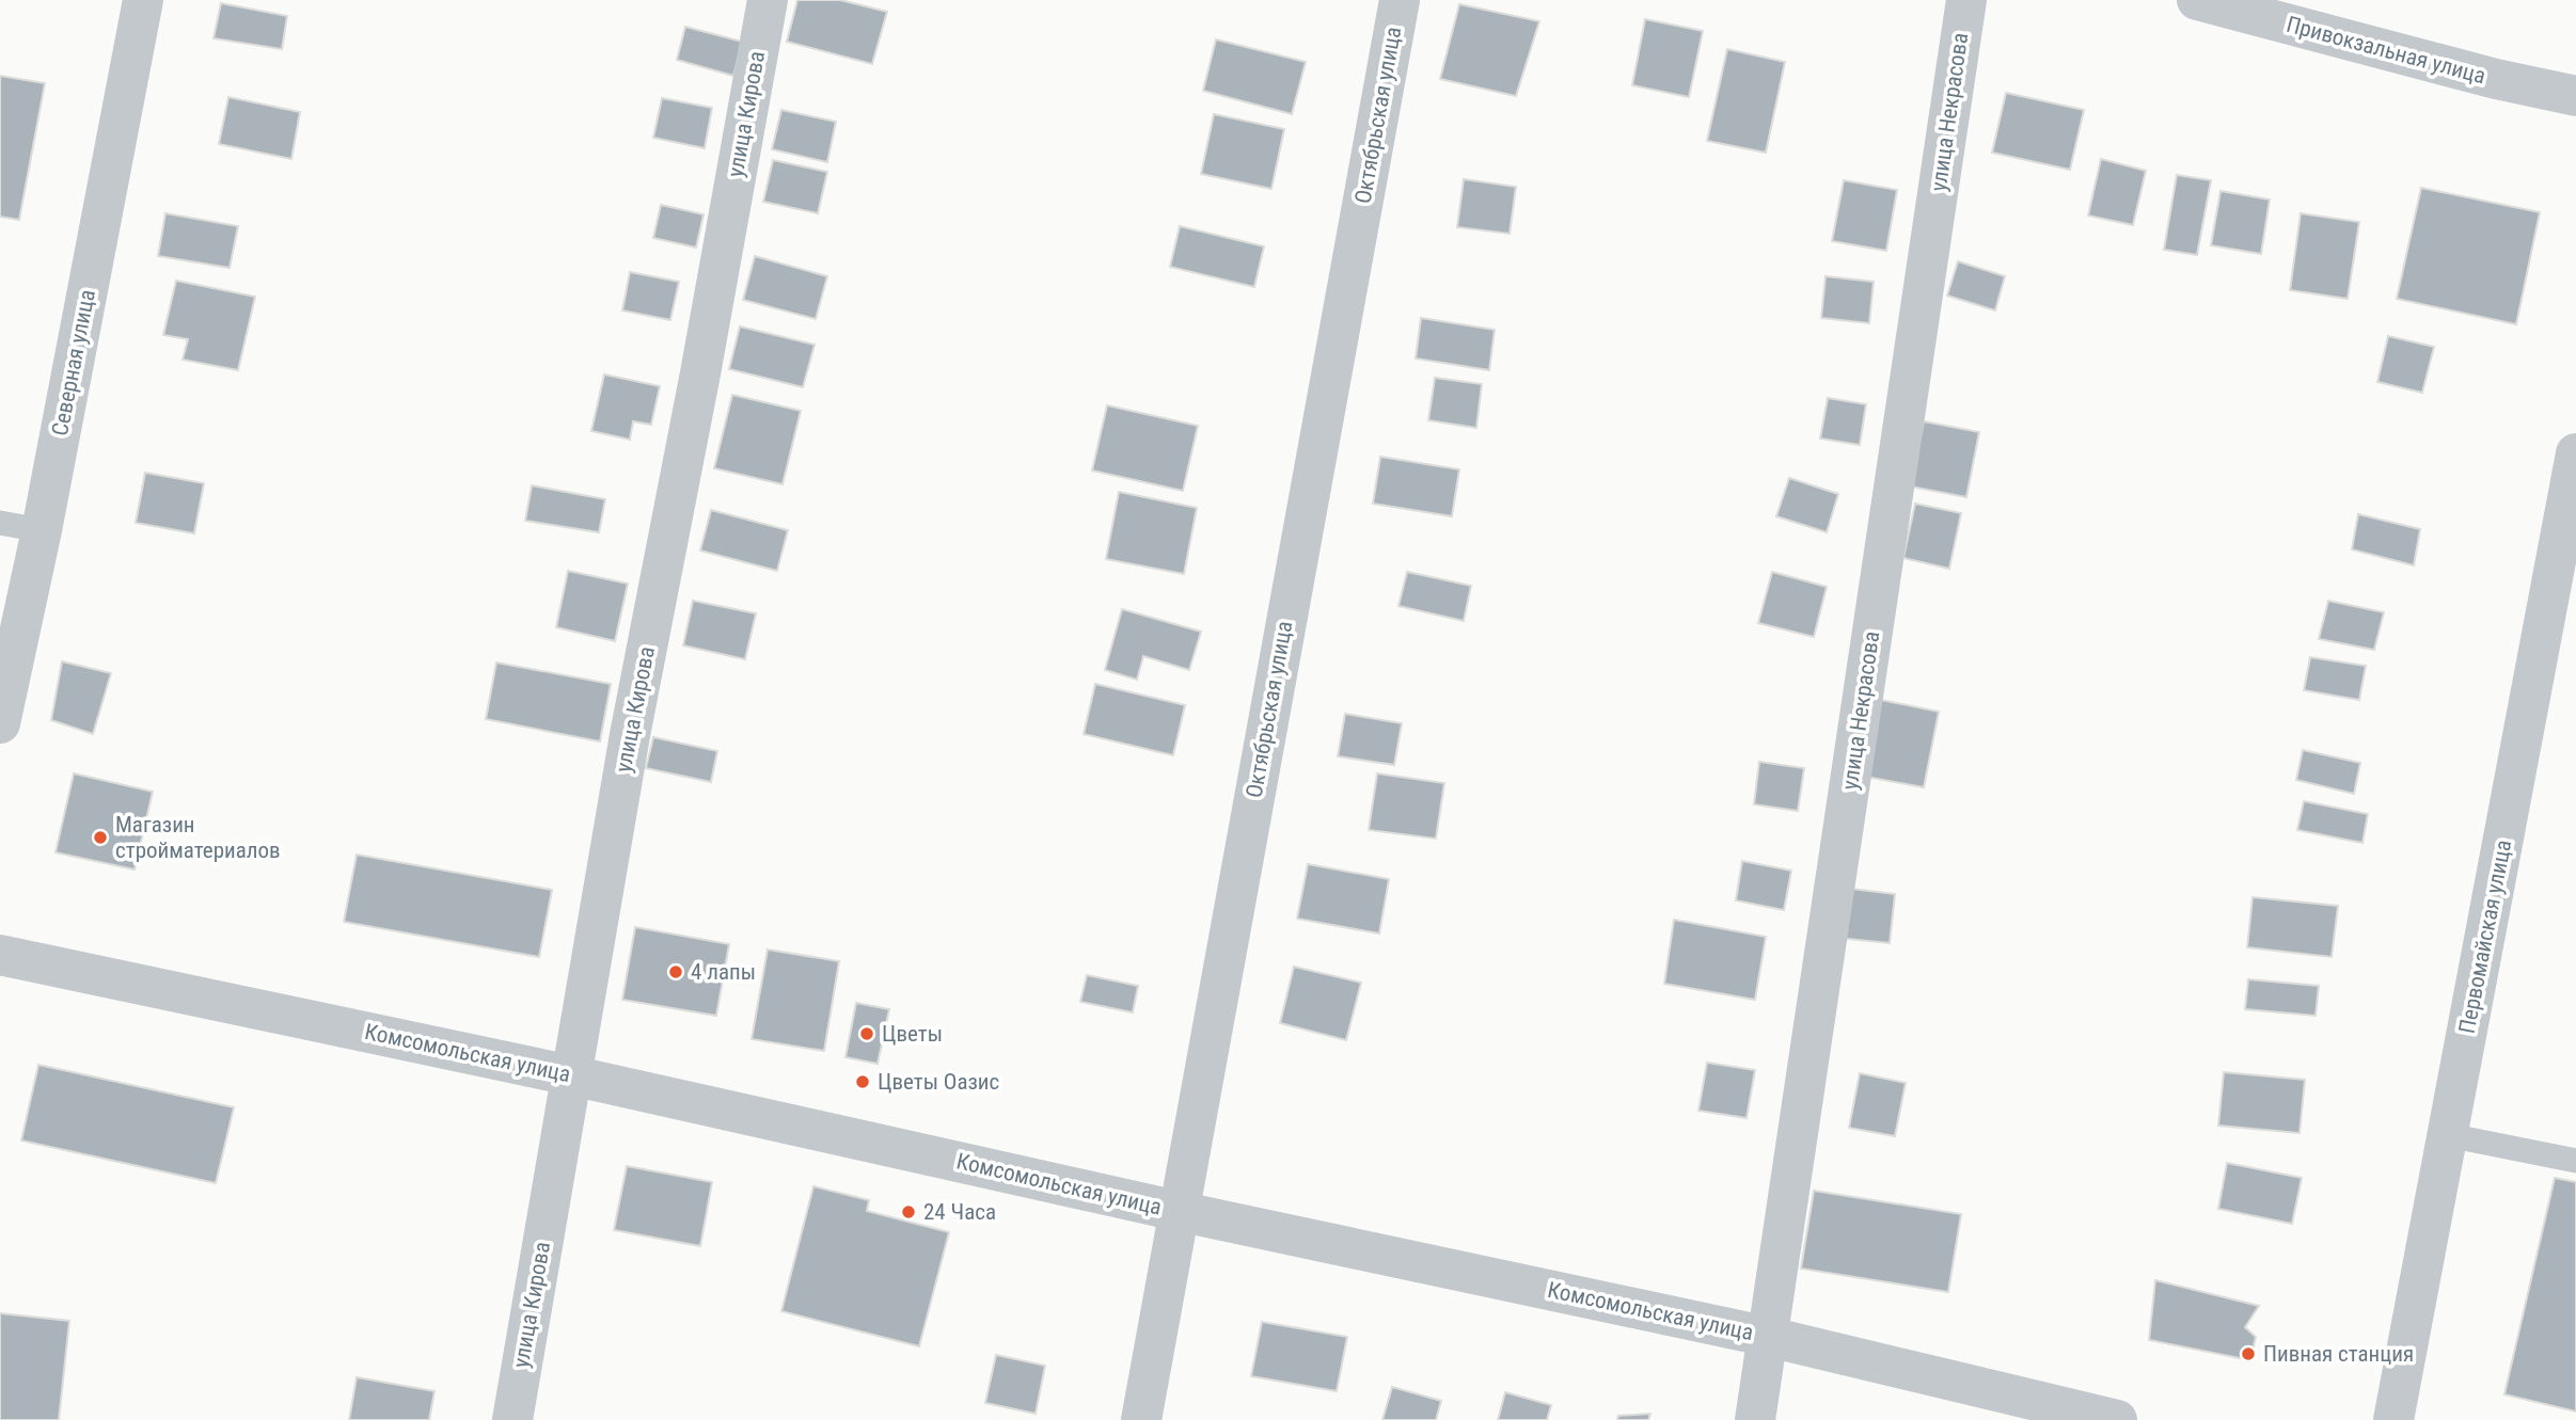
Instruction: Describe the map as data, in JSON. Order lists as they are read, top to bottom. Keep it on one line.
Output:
{"streets":{"street":["Привокзальная улица","улица Некрасова","улица Кирова","Октябрьская улица","Северная улица","Первомайская улица","Комсомольская улица"]},"crossings":[["улица Некрасова","Комсомольская улица"],["улица Кирова","Комсомольская улица"],["Октябрьская улица","Комсомольская улица"]],"places":["Магазин стройматериалов","4 лапы","Цветы","Цветы Оазис","24 Часа","Пивная станция"]}
